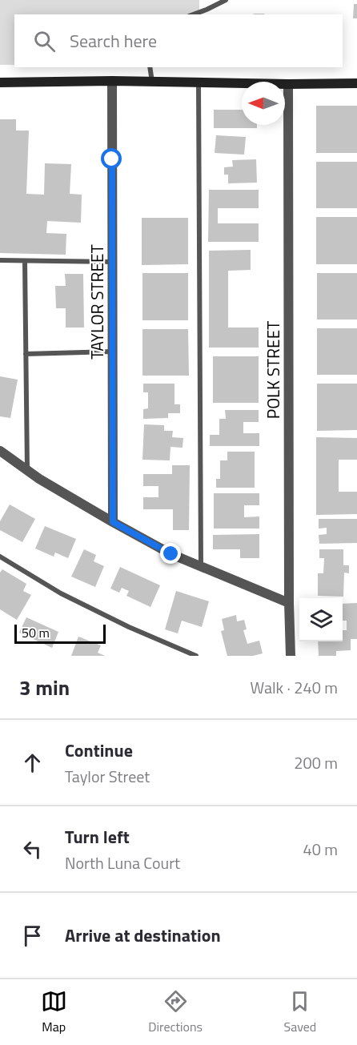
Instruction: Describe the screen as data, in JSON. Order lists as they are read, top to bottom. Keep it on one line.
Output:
{"streets":{"street":["TAYLOR STREET","POLK STREET"]},"scale_bar":"50 m","north":"left","page":{"search":"Search here","scale":"50 m","heading":["3 min","Walk · 240 m"],"list":[["Continue","Taylor Street","200 m"],["Turn left","North Luna Court","40 m"],"Arrive at destination"],"nav":["Map","Directions","Saved"]}}
